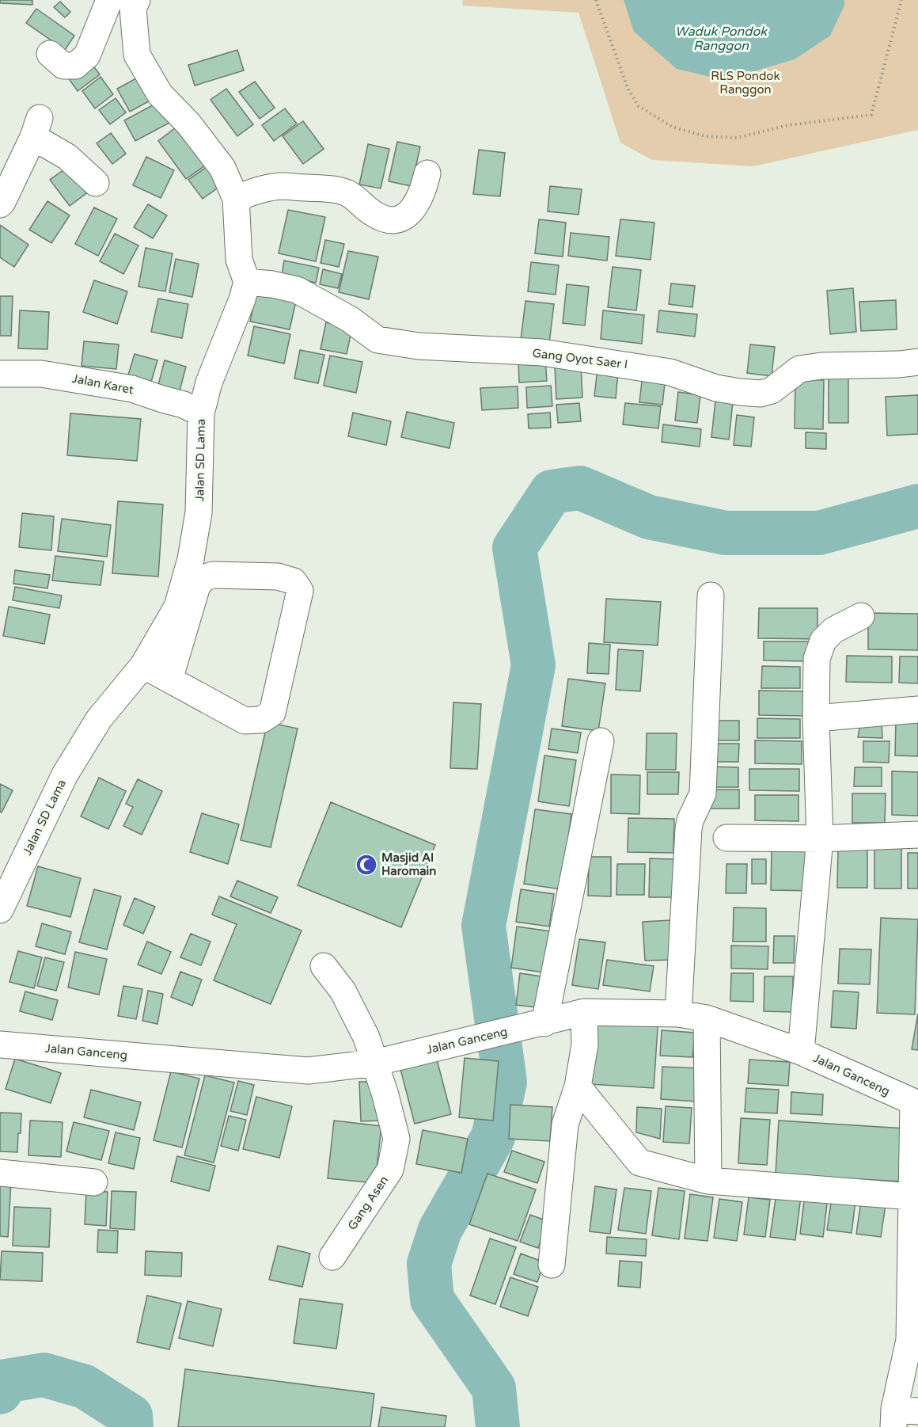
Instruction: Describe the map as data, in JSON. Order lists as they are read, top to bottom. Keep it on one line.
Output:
{"streets":{"street":["Gang Oyot Saer I","Jalan Karet","Jalan SD Lama","Jalan Ganceng","Gang Asen"]},"crossings":[["Gang Oyot Saer I","Jalan SD Lama"],["Jalan Karet","Jalan SD Lama"],["Jalan Ganceng","Gang Asen"]],"water":["Waduk Pondok Ranggon"],"parks":["RLS Pondok Ranggon"],"places":{"mosque":["Masjid Al Haromain"]}}
